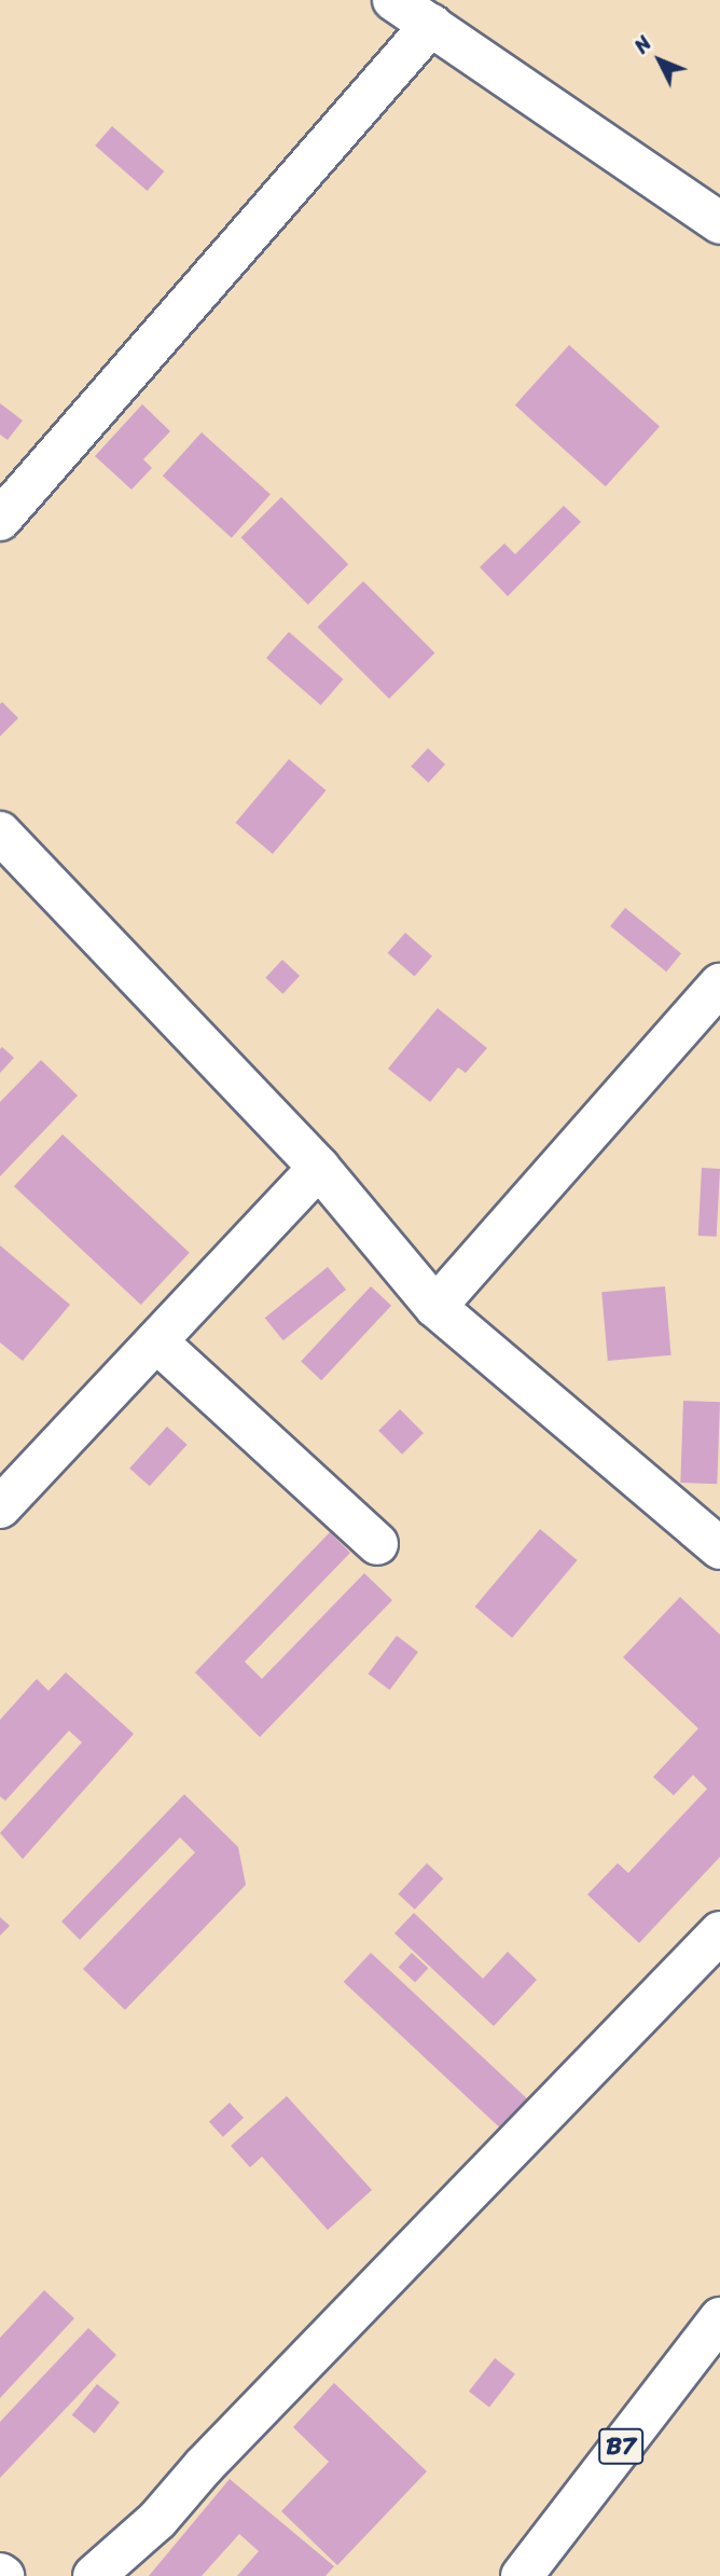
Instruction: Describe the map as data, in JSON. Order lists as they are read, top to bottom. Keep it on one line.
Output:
{"streets":{"main road":["B7"]},"north":"top left"}
